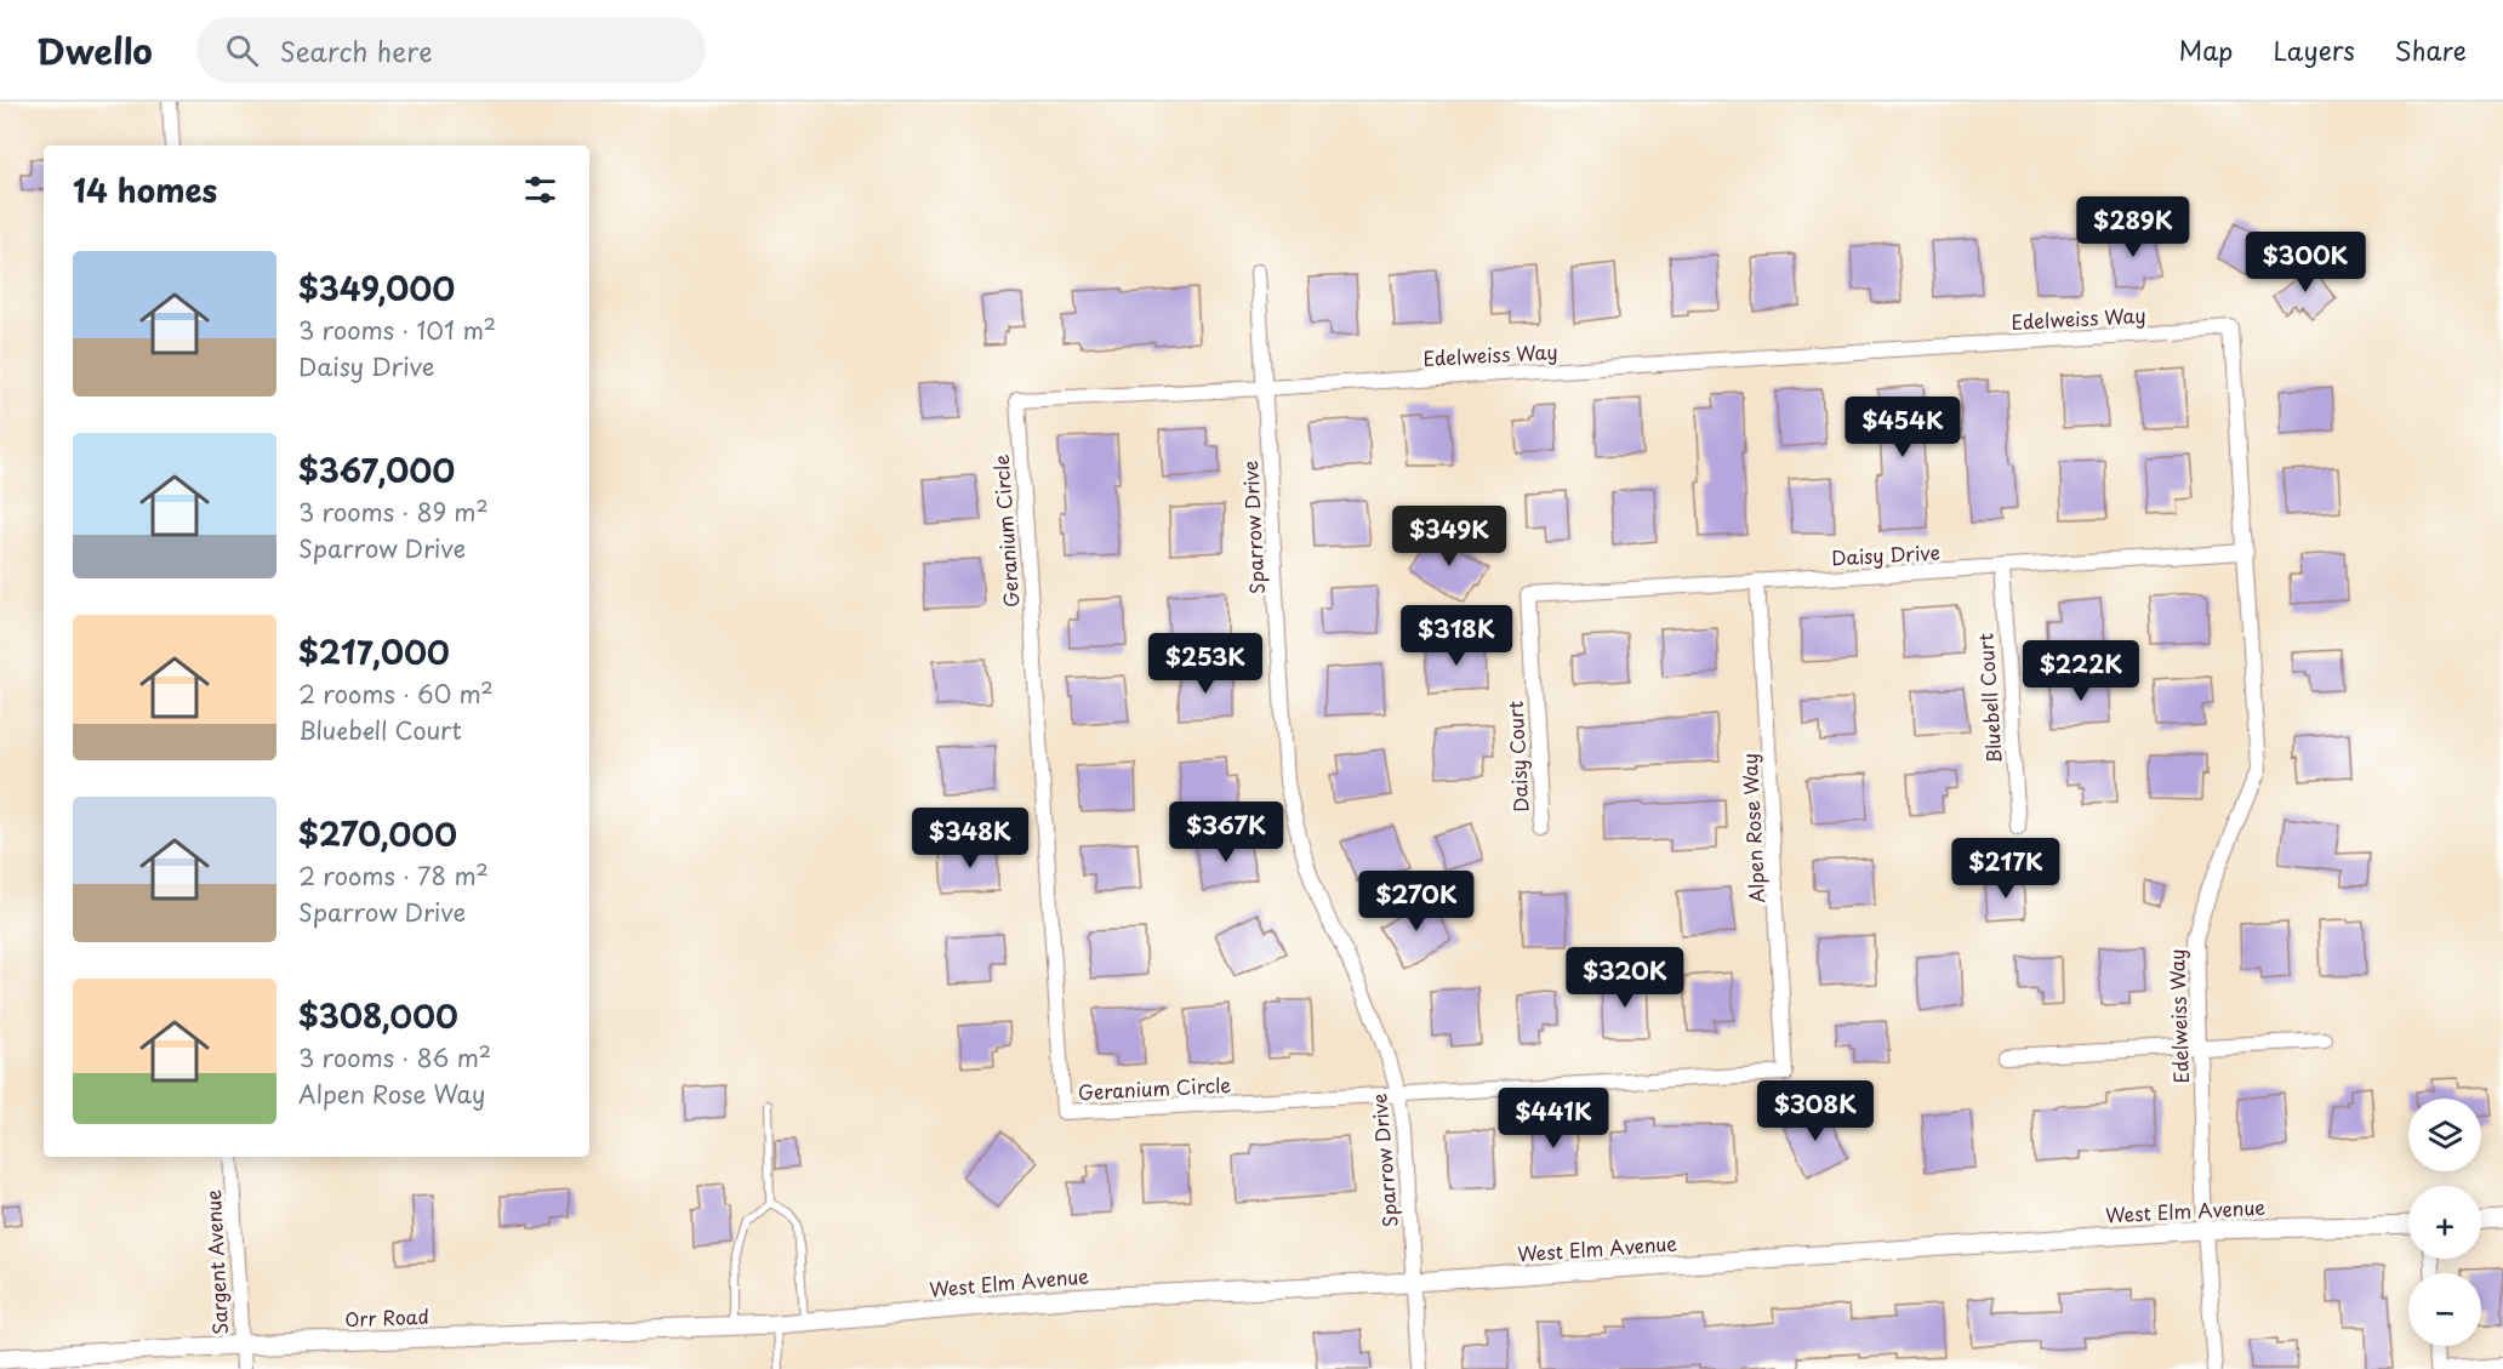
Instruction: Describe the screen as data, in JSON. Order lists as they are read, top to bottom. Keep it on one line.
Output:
{"streets":{"street":["Edelweiss Way","Sparrow Drive","Geranium Circle","Daisy Drive","Bluebell Court","Daisy Court","Alpen Rose Way","West Elm Avenue","Sargent Avenue","Orr Road"]},"crossings":[["Edelweiss Way","Sparrow Drive"],["Edelweiss Way","Geranium Circle"],["Edelweiss Way","Daisy Drive"],["Edelweiss Way","West Elm Avenue"],["Sparrow Drive","Geranium Circle"],["Sparrow Drive","West Elm Avenue"],["Geranium Circle","Alpen Rose Way"],["Daisy Drive","Bluebell Court"],["Daisy Drive","Daisy Court"],["Daisy Drive","Alpen Rose Way"],["West Elm Avenue","Orr Road"],["Sargent Avenue","Orr Road"]],"page":{"header":"Dwello","search":"Search here","nav":["Map","Layers","Share"],"heading":"14 homes","price":["$289K","$300K","$454K","$349K","$318K","$253K","$222K","$367K","$348K","$217K","$270K","$320K","$308K","$441K"],"list":[{"name":"$349,000","note":"3 rooms · 101 m² · Daisy Drive"},{"name":"$367,000","note":"3 rooms · 89 m² · Sparrow Drive"},{"name":"$217,000","note":"2 rooms · 60 m² · Bluebell Court"},{"name":"$270,000","note":"2 rooms · 78 m² · Sparrow Drive"},{"name":"$308,000","note":"3 rooms · 86 m² · Alpen Rose Way"}],"map_buttons":["+","−"]}}
